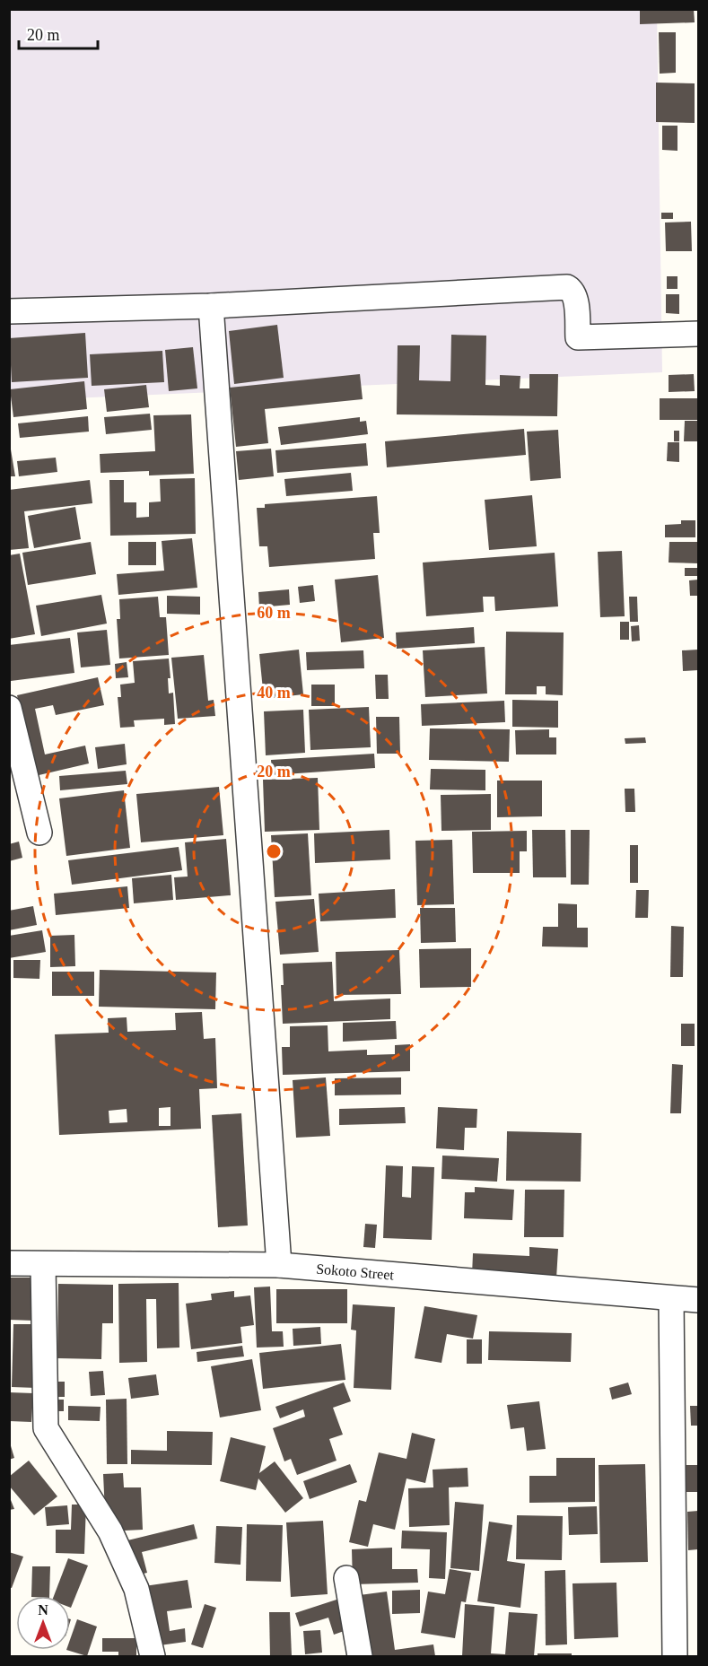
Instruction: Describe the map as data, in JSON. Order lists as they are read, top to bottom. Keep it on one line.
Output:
{"streets":{"street":["Sokoto Street"]},"scale_bar":"20 m","north":"top","rings":["60 m","40 m","20 m"]}
